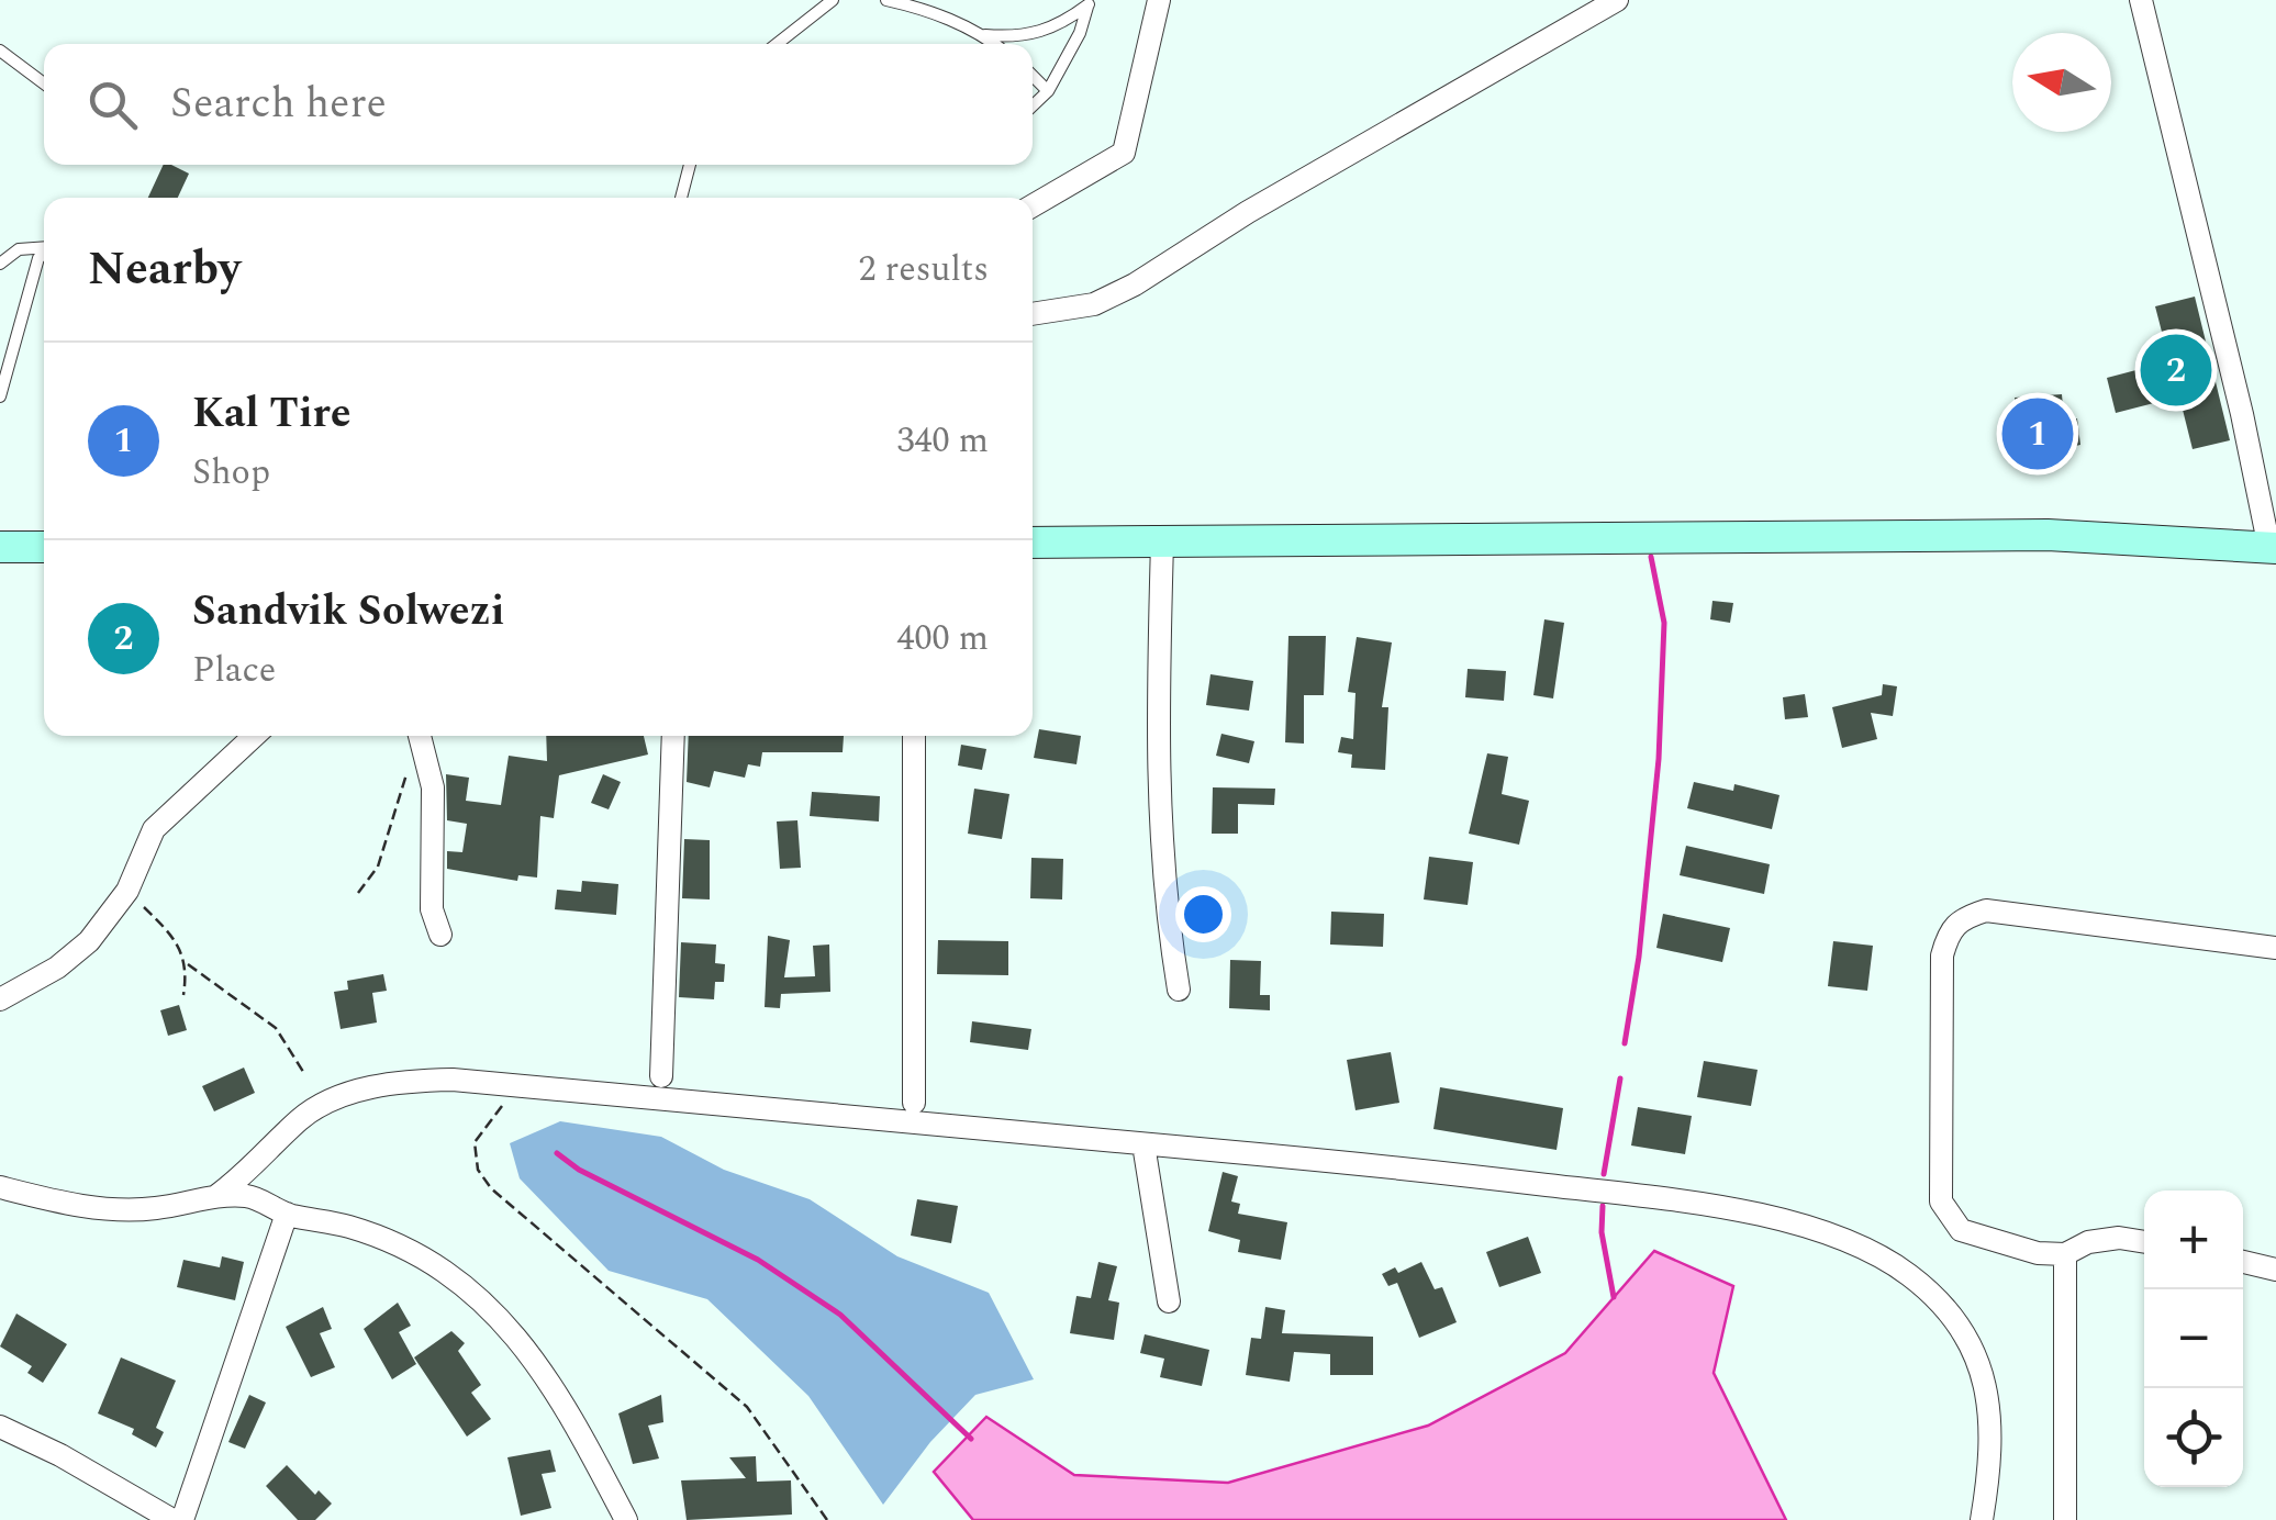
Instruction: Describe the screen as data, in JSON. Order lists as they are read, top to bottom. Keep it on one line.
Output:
{"north":"left","page":{"search":"Search here","heading":["Nearby","2 results"],"pins":["2","1"],"list":[{"mark":"1","name":"Kal Tire","note":"Shop","value":"340 m"},{"mark":"2","name":"Sandvik Solwezi","note":"Place","value":"400 m"}],"map_buttons":["+","−"]}}
